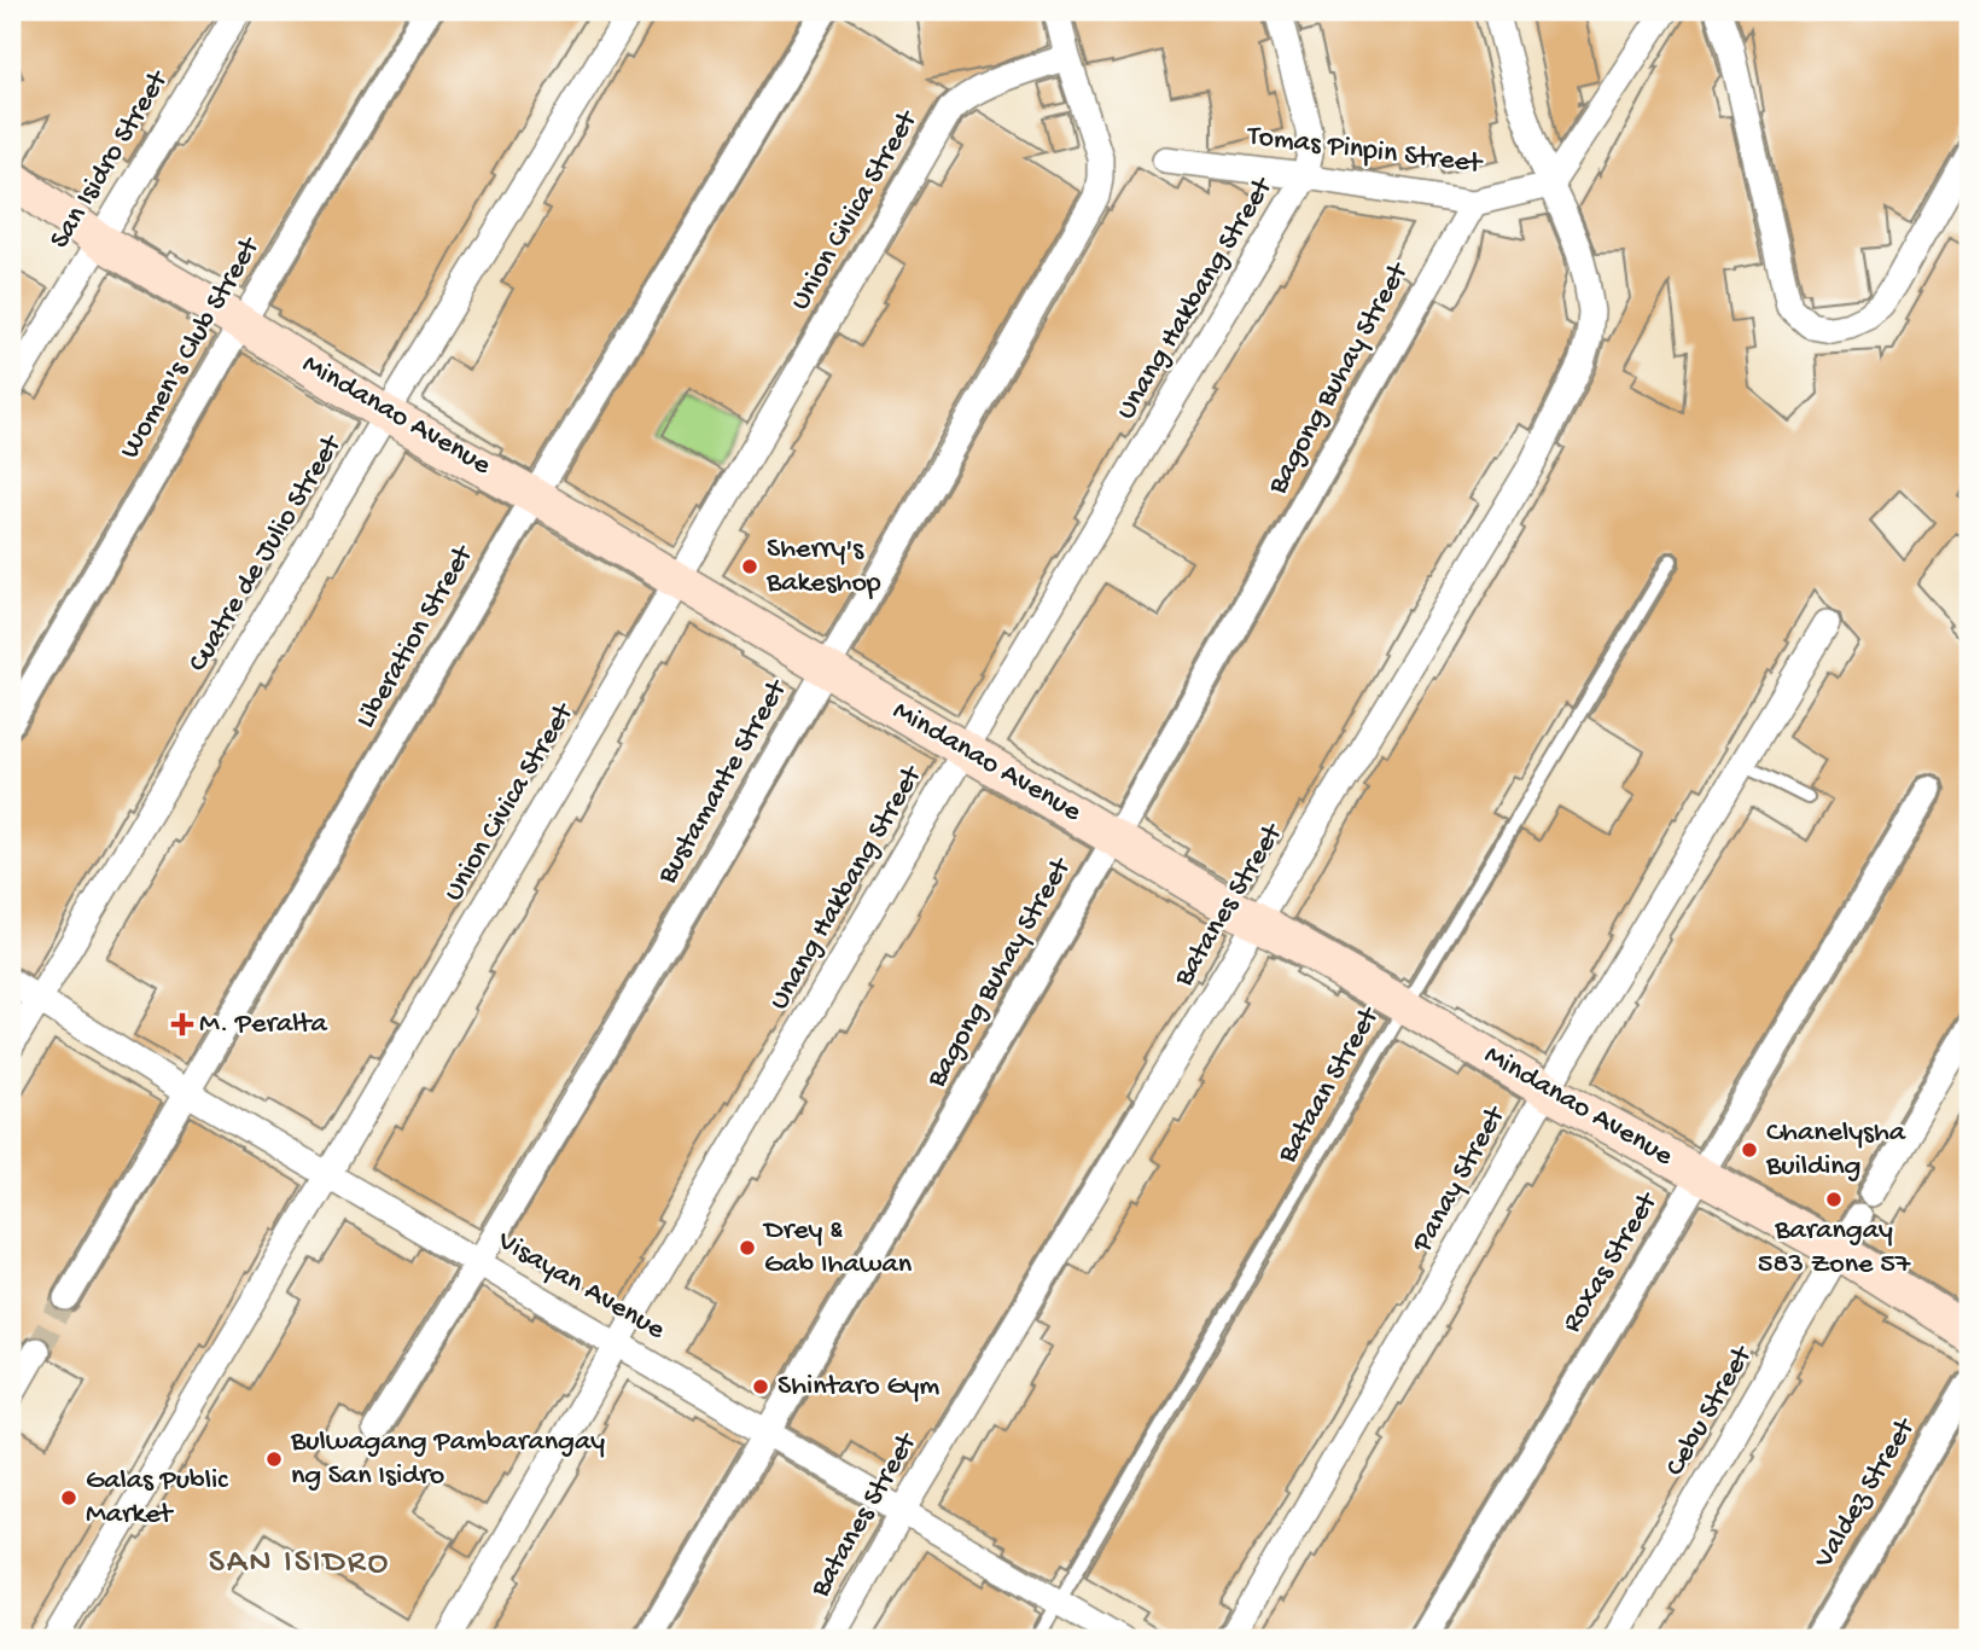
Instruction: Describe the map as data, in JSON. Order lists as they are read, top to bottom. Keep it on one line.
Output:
{"streets":{"street":["Tomas Pinpin Street","San Isidro Street","Union Civica Street","Unang Hakbang Street","Women's Club Street","Bagong Buhay Street","Mindanao Avenue","Cuatre de Julio Street","Liberation Street","Bustamante Street","Batanes Street","Panay Street","Roxas Street","Visayan Avenue","Cebu Street","Valdez Street"],"lane":["Bataan Street"]},"crossings":[["Tomas Pinpin Street","Unang Hakbang Street"],["Tomas Pinpin Street","Bagong Buhay Street"],["Tomas Pinpin Street","Batanes Street"],["San Isidro Street","Mindanao Avenue"],["Union Civica Street","Mindanao Avenue"],["Union Civica Street","Bustamante Street"],["Union Civica Street","Visayan Avenue"],["Unang Hakbang Street","Mindanao Avenue"],["Unang Hakbang Street","Visayan Avenue"],["Women's Club Street","Mindanao Avenue"],["Bagong Buhay Street","Mindanao Avenue"],["Bagong Buhay Street","Visayan Avenue"],["Mindanao Avenue","Cuatre de Julio Street"],["Mindanao Avenue","Liberation Street"],["Mindanao Avenue","Bustamante Street"],["Mindanao Avenue","Batanes Street"],["Mindanao Avenue","Bataan Street"],["Mindanao Avenue","Panay Street"],["Mindanao Avenue","Roxas Street"],["Mindanao Avenue","Cebu Street"],["Cuatre de Julio Street","Visayan Avenue"],["Liberation Street","Visayan Avenue"],["Bustamante Street","Visayan Avenue"],["Batanes Street","Visayan Avenue"],["Bataan Street","Visayan Avenue"]],"districts":["SAN ISIDRO"],"places":{"other":["Sherry's Bakeshop","Chanelysha Building","Barangay 583 Zone 57","Drey & Gab Ihawan","Shintaro Gym","Bulwagang Pambarangay ng San Isidro","Galas Public Market"],"health":["M. Peralta"]}}
